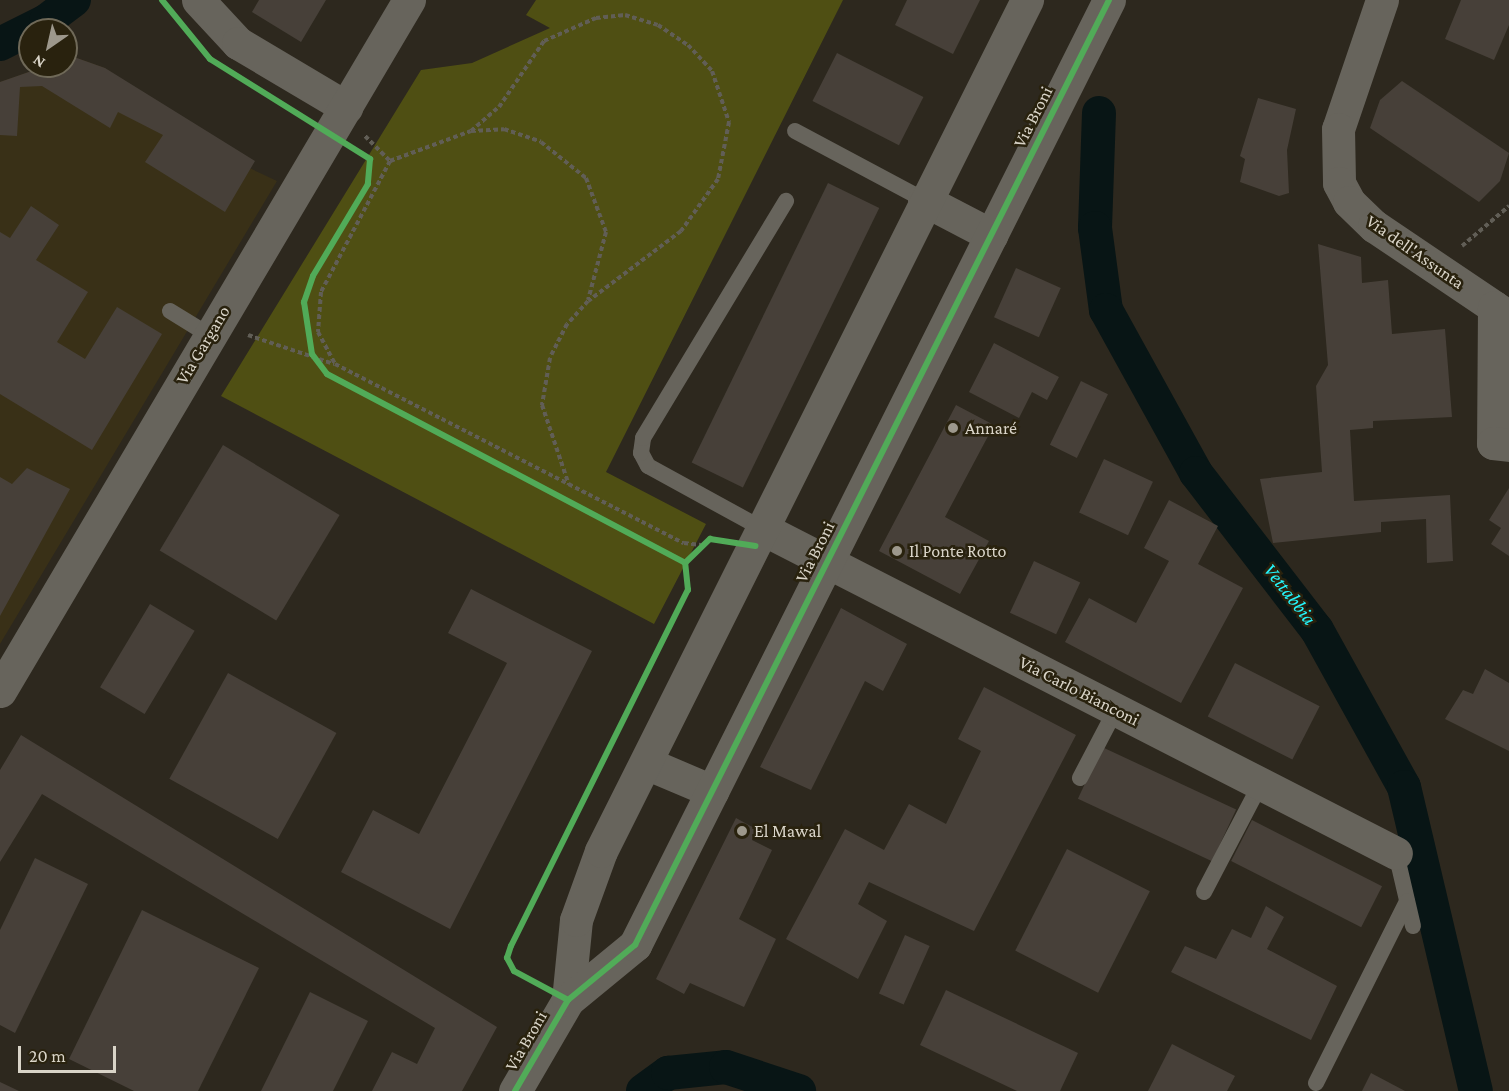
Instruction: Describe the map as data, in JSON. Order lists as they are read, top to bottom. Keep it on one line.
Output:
{"streets":{"street":["Via Broni","Via dell'Assunta","Via Gargano","Via Carlo Bianconi"]},"crossings":[["Via Broni","Via Carlo Bianconi"]],"water":["Vettabbia"],"places":["Annaré","Il Ponte Rotto","El Mawal"],"scale_bar":"20 m","north":"bottom left"}
